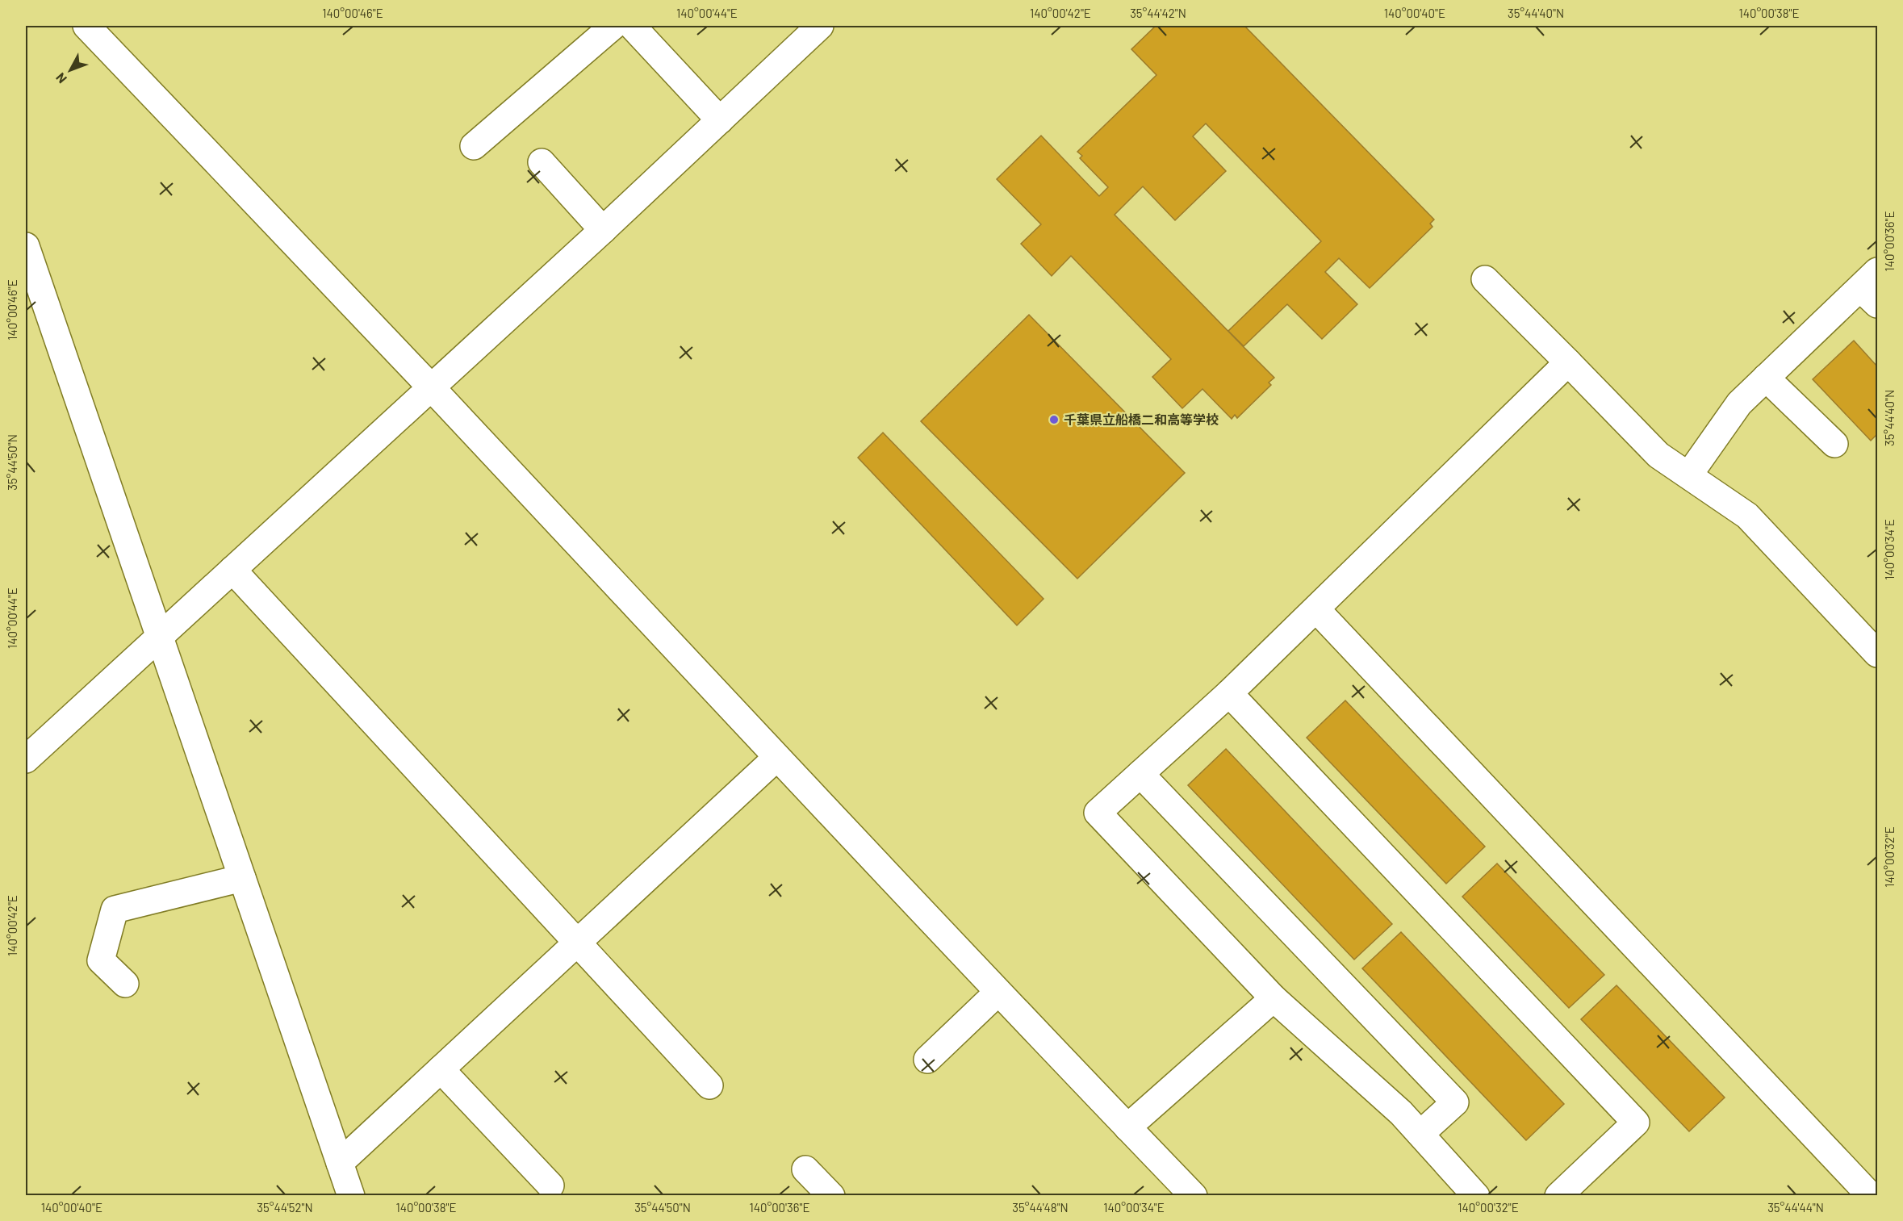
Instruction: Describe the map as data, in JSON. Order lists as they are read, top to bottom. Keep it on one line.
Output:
{"places":["千葉県立船橋二和高等学校"],"north":"bottom left","coordinates":["140°00'46\"E","140°00'44\"E","140°00'42\"E","35°44'42\"N","140°00'40\"E","35°44'40\"N","140°00'38\"E","140°00'36\"E","35°44'50\"N","140°00'34\"E","140°00'32\"E","35°44'52\"N","35°44'48\"N","35°44'44\"N"]}
